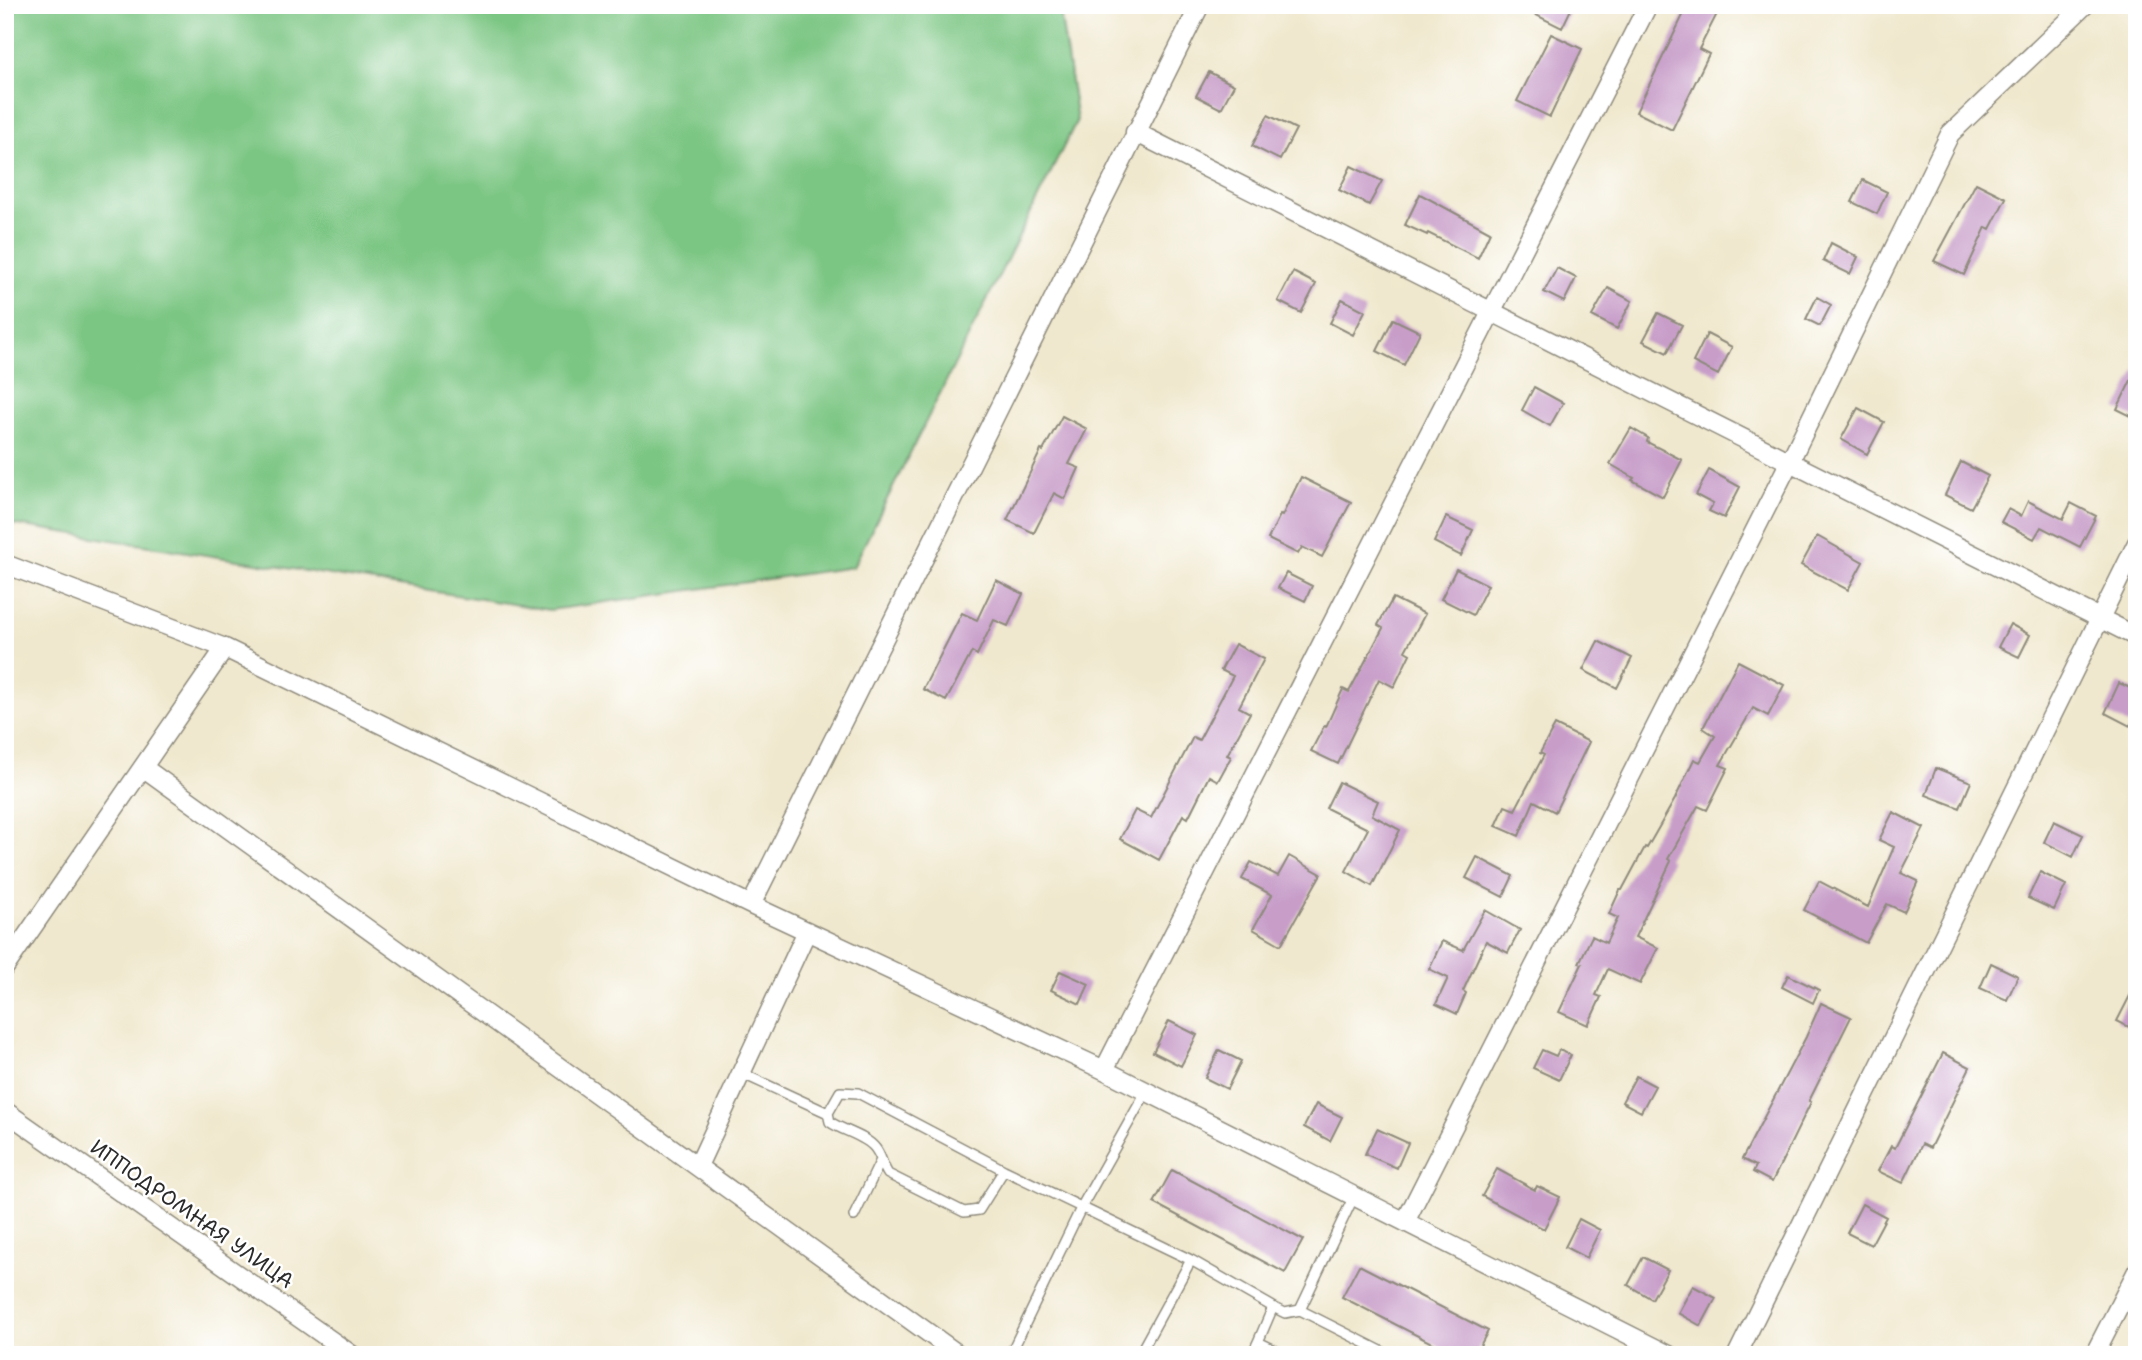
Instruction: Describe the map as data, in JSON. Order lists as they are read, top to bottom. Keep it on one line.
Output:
{"streets":{"street":["ИППОДРОМНАЯ УЛИЦА"]}}
